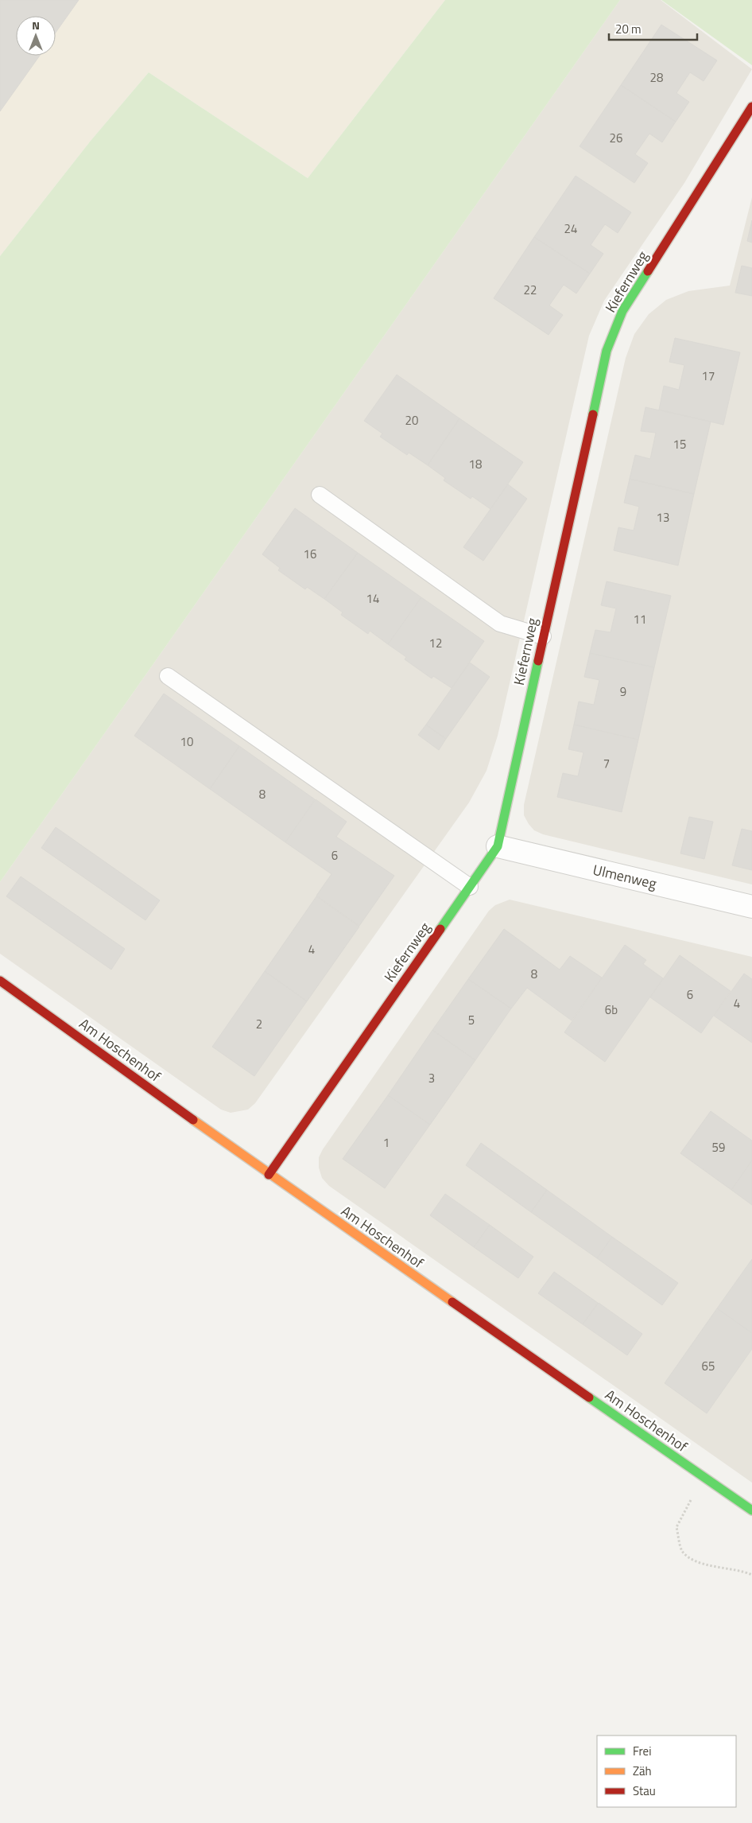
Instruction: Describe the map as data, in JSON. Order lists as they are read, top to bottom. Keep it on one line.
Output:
{"streets":{"street":["Kiefernweg","Ulmenweg","Am Hoschenhof"]},"crossings":[["Kiefernweg","Ulmenweg"],["Kiefernweg","Am Hoschenhof"]],"house_numbers":["28","26","24","22","17","20","15","18","13","16","14","11","12","9","10","7","8","6","4","8","6","4","6b","5","2","3","1","59","65"],"legend":["Frei","Zäh","Stau"],"scale_bar":"20 m","north":"top"}
